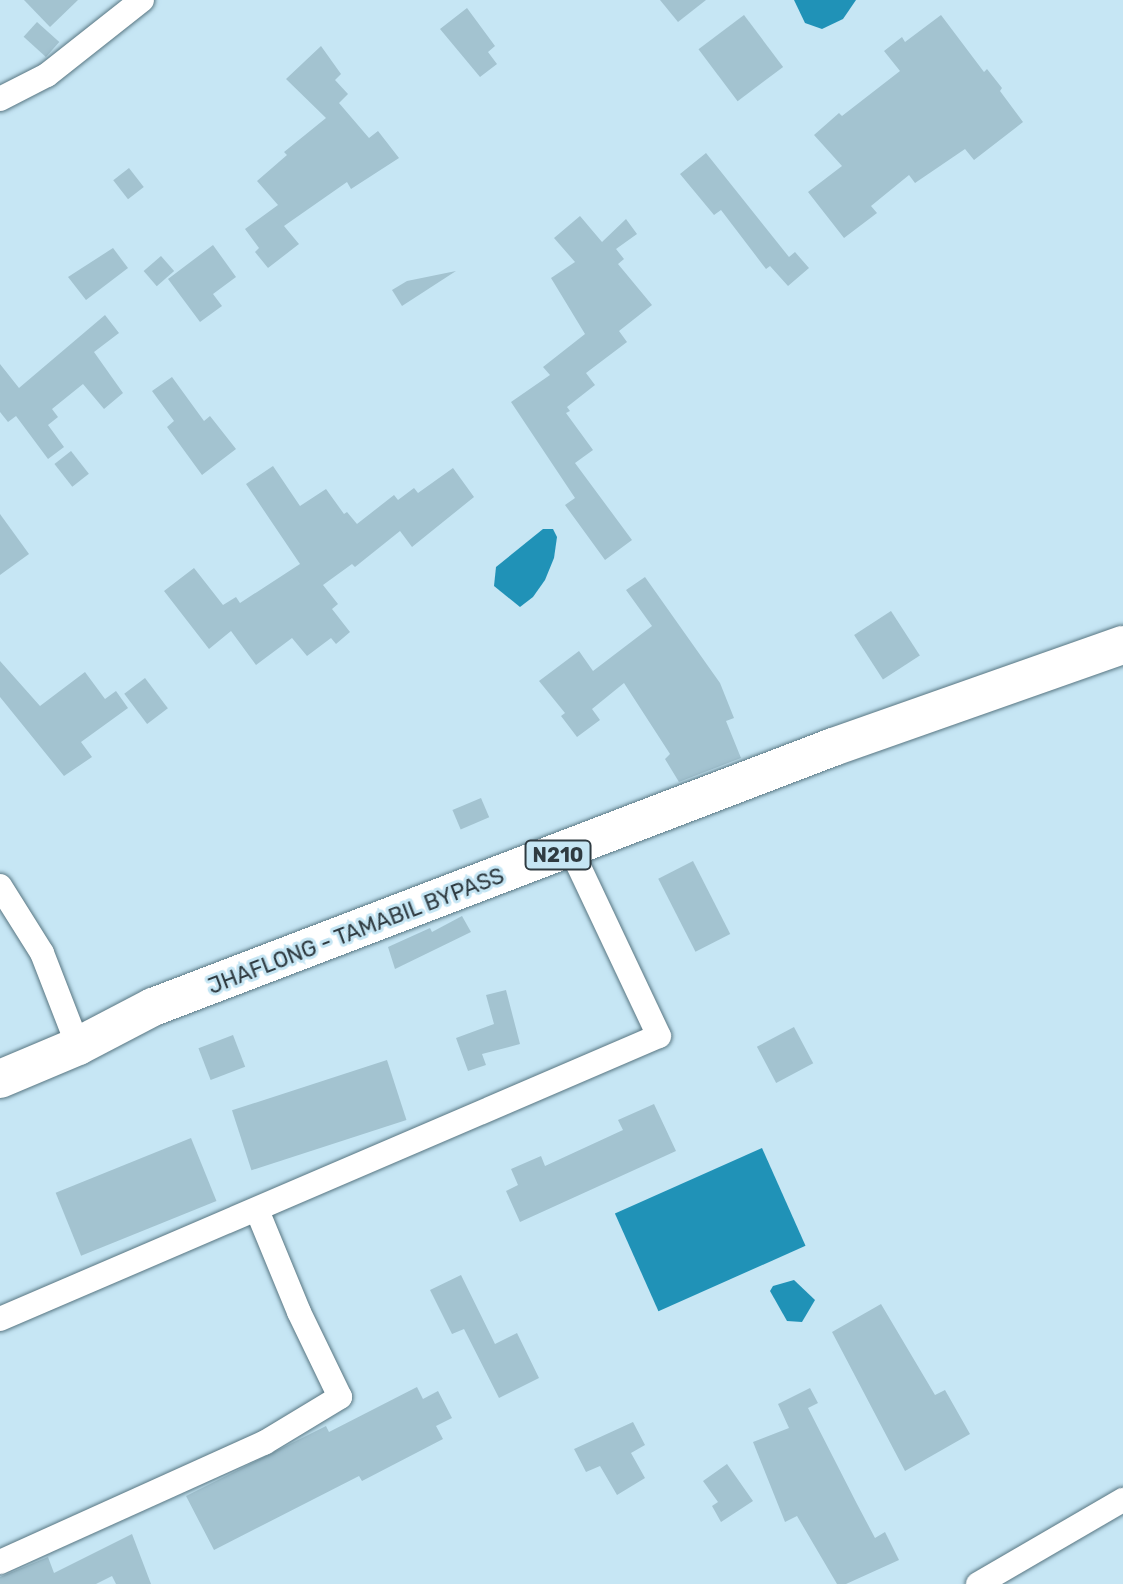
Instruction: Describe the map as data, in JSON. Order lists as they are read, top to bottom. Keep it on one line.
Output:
{"streets":{"highway":["N210","JHAFLONG - TAMABIL BYPASS"]}}
